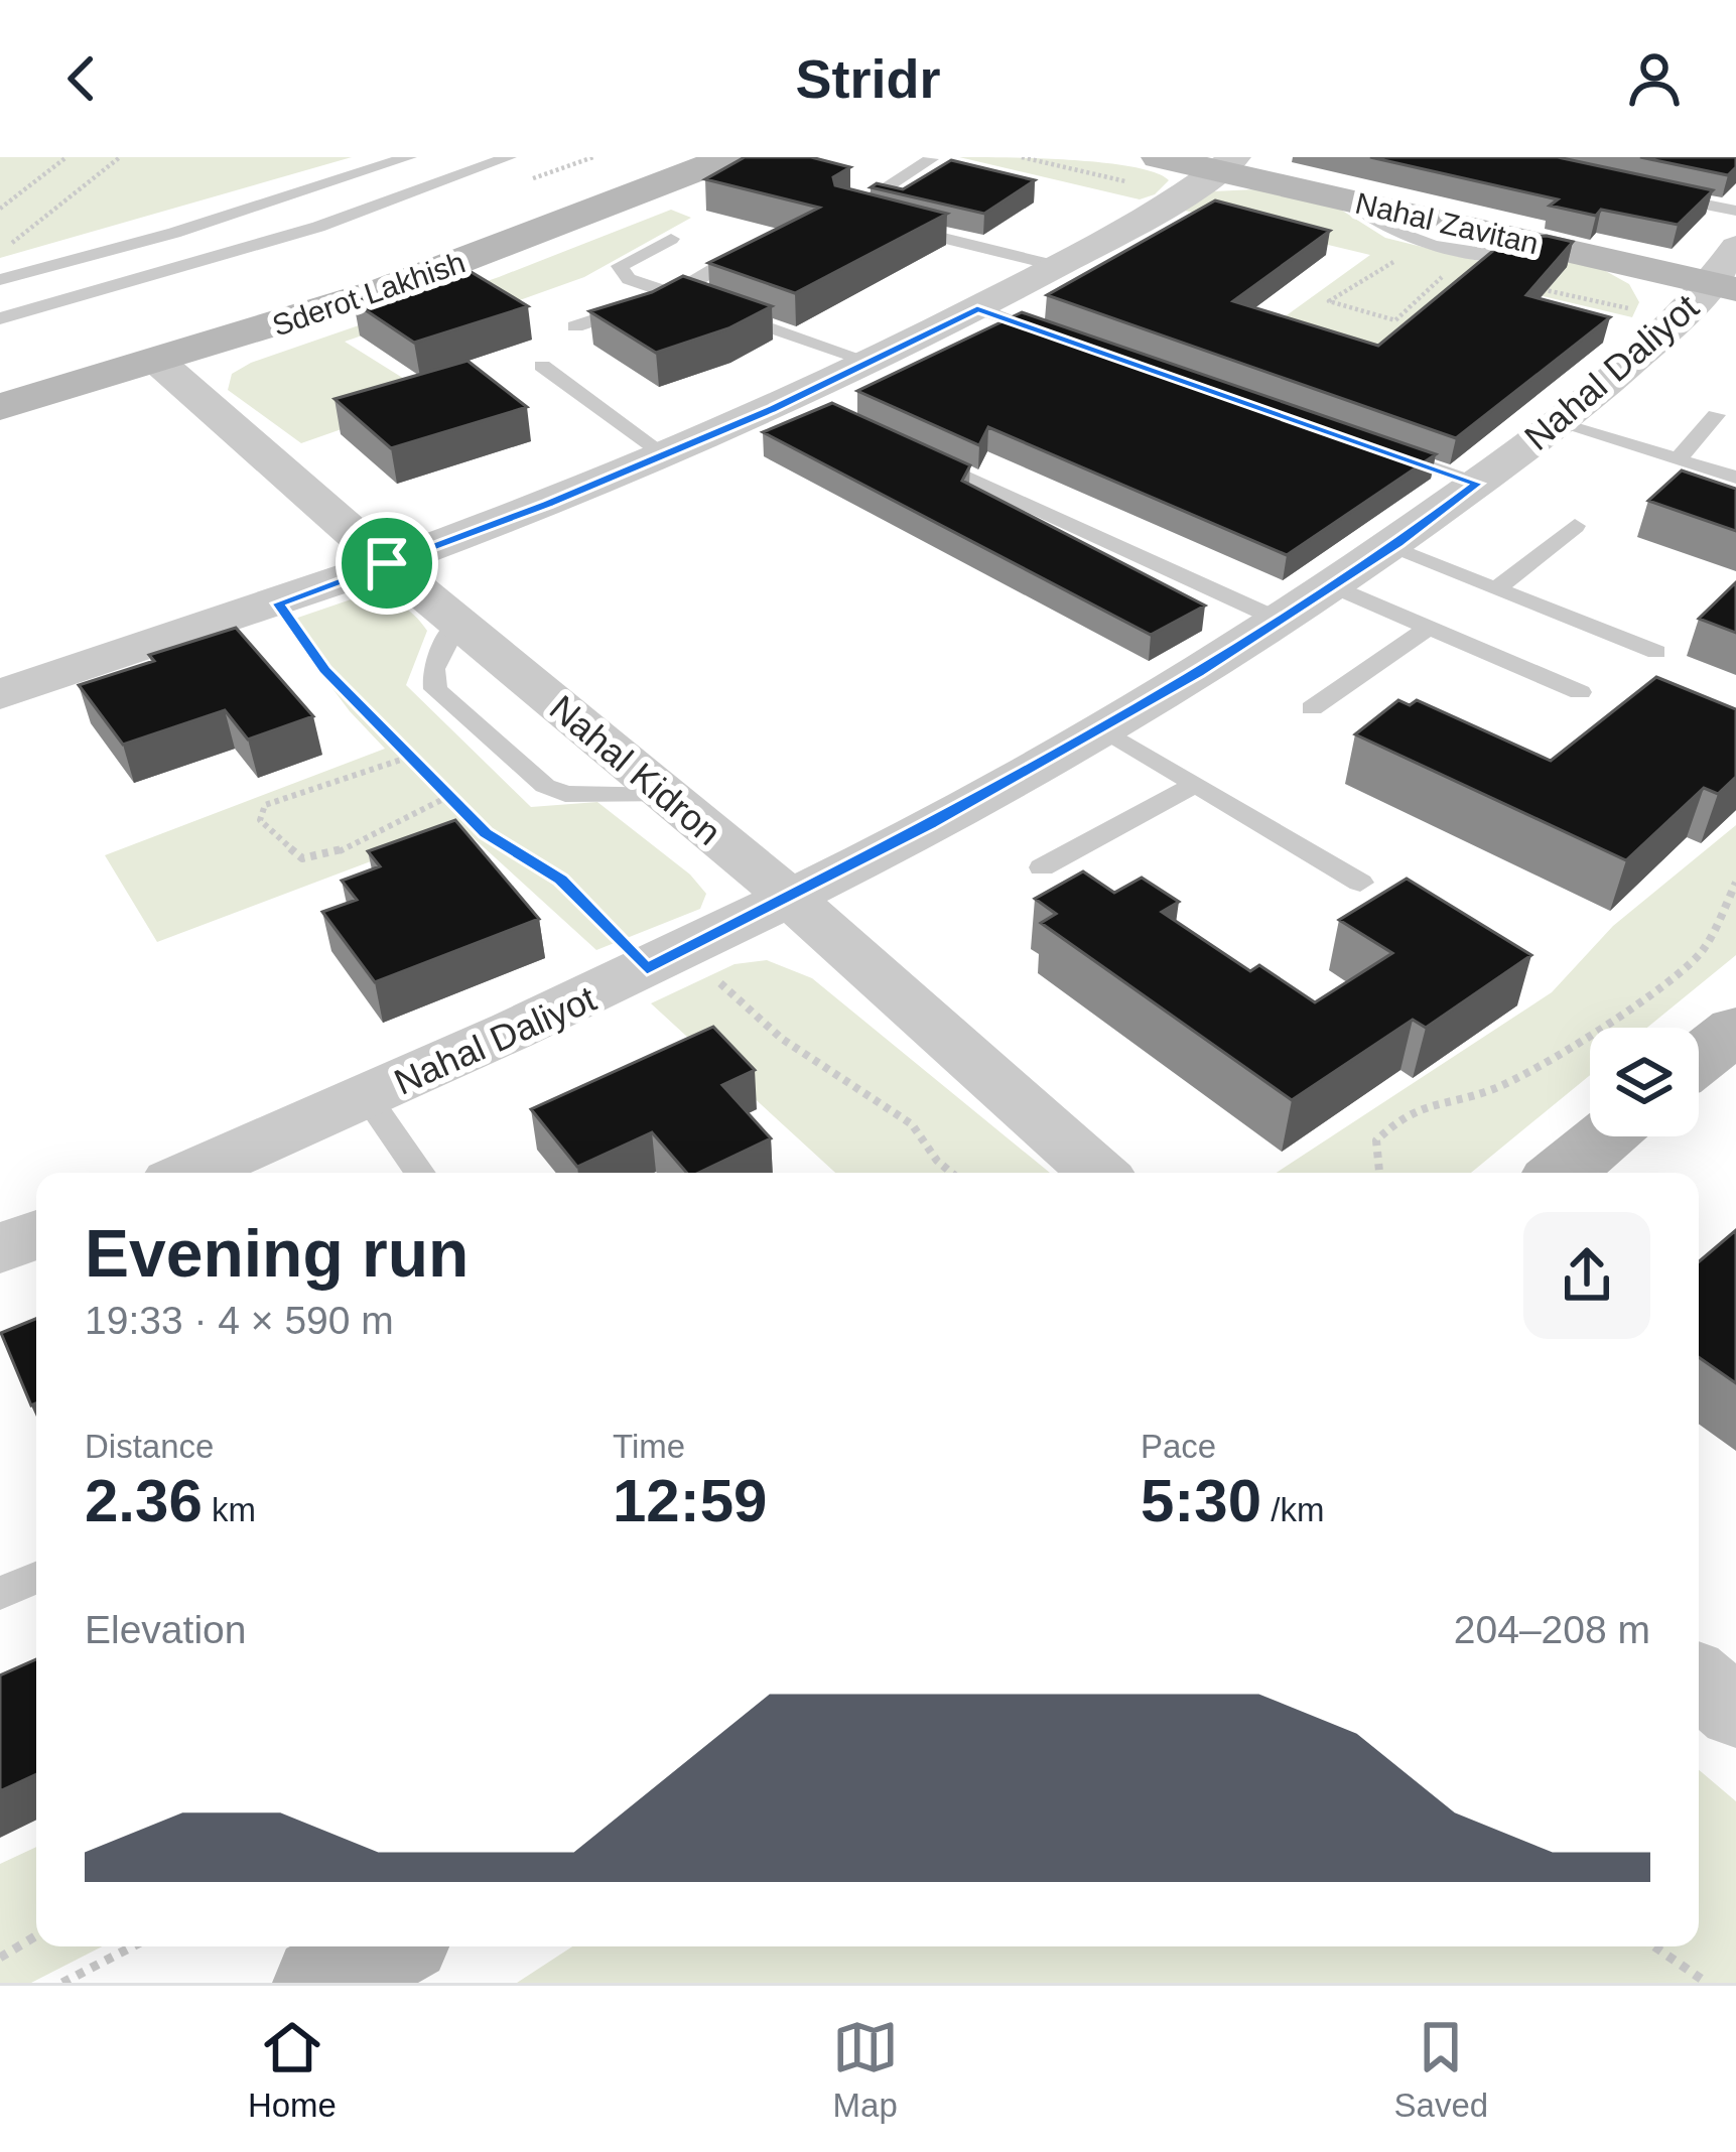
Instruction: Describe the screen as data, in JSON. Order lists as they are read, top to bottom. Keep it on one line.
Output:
{"streets":{"street":["Nahal Zavitan","Sderot Lakhish","Nahal Daliyot","Nahal Kidron"]},"crossings":[["Nahal Zavitan","Nahal Daliyot"],["Sderot Lakhish","Nahal Kidron"],["Nahal Daliyot","Nahal Kidron"]],"page":{"header":"Stridr","heading":["Evening run","19:33 · 4 × 590 m"],"stats":[["Distance","2.36 km"],["Time","12:59"],["Pace","5:30 /km"]],"chart":["Elevation","204–208 m"],"tabs":["Home","Map","Saved"]}}
